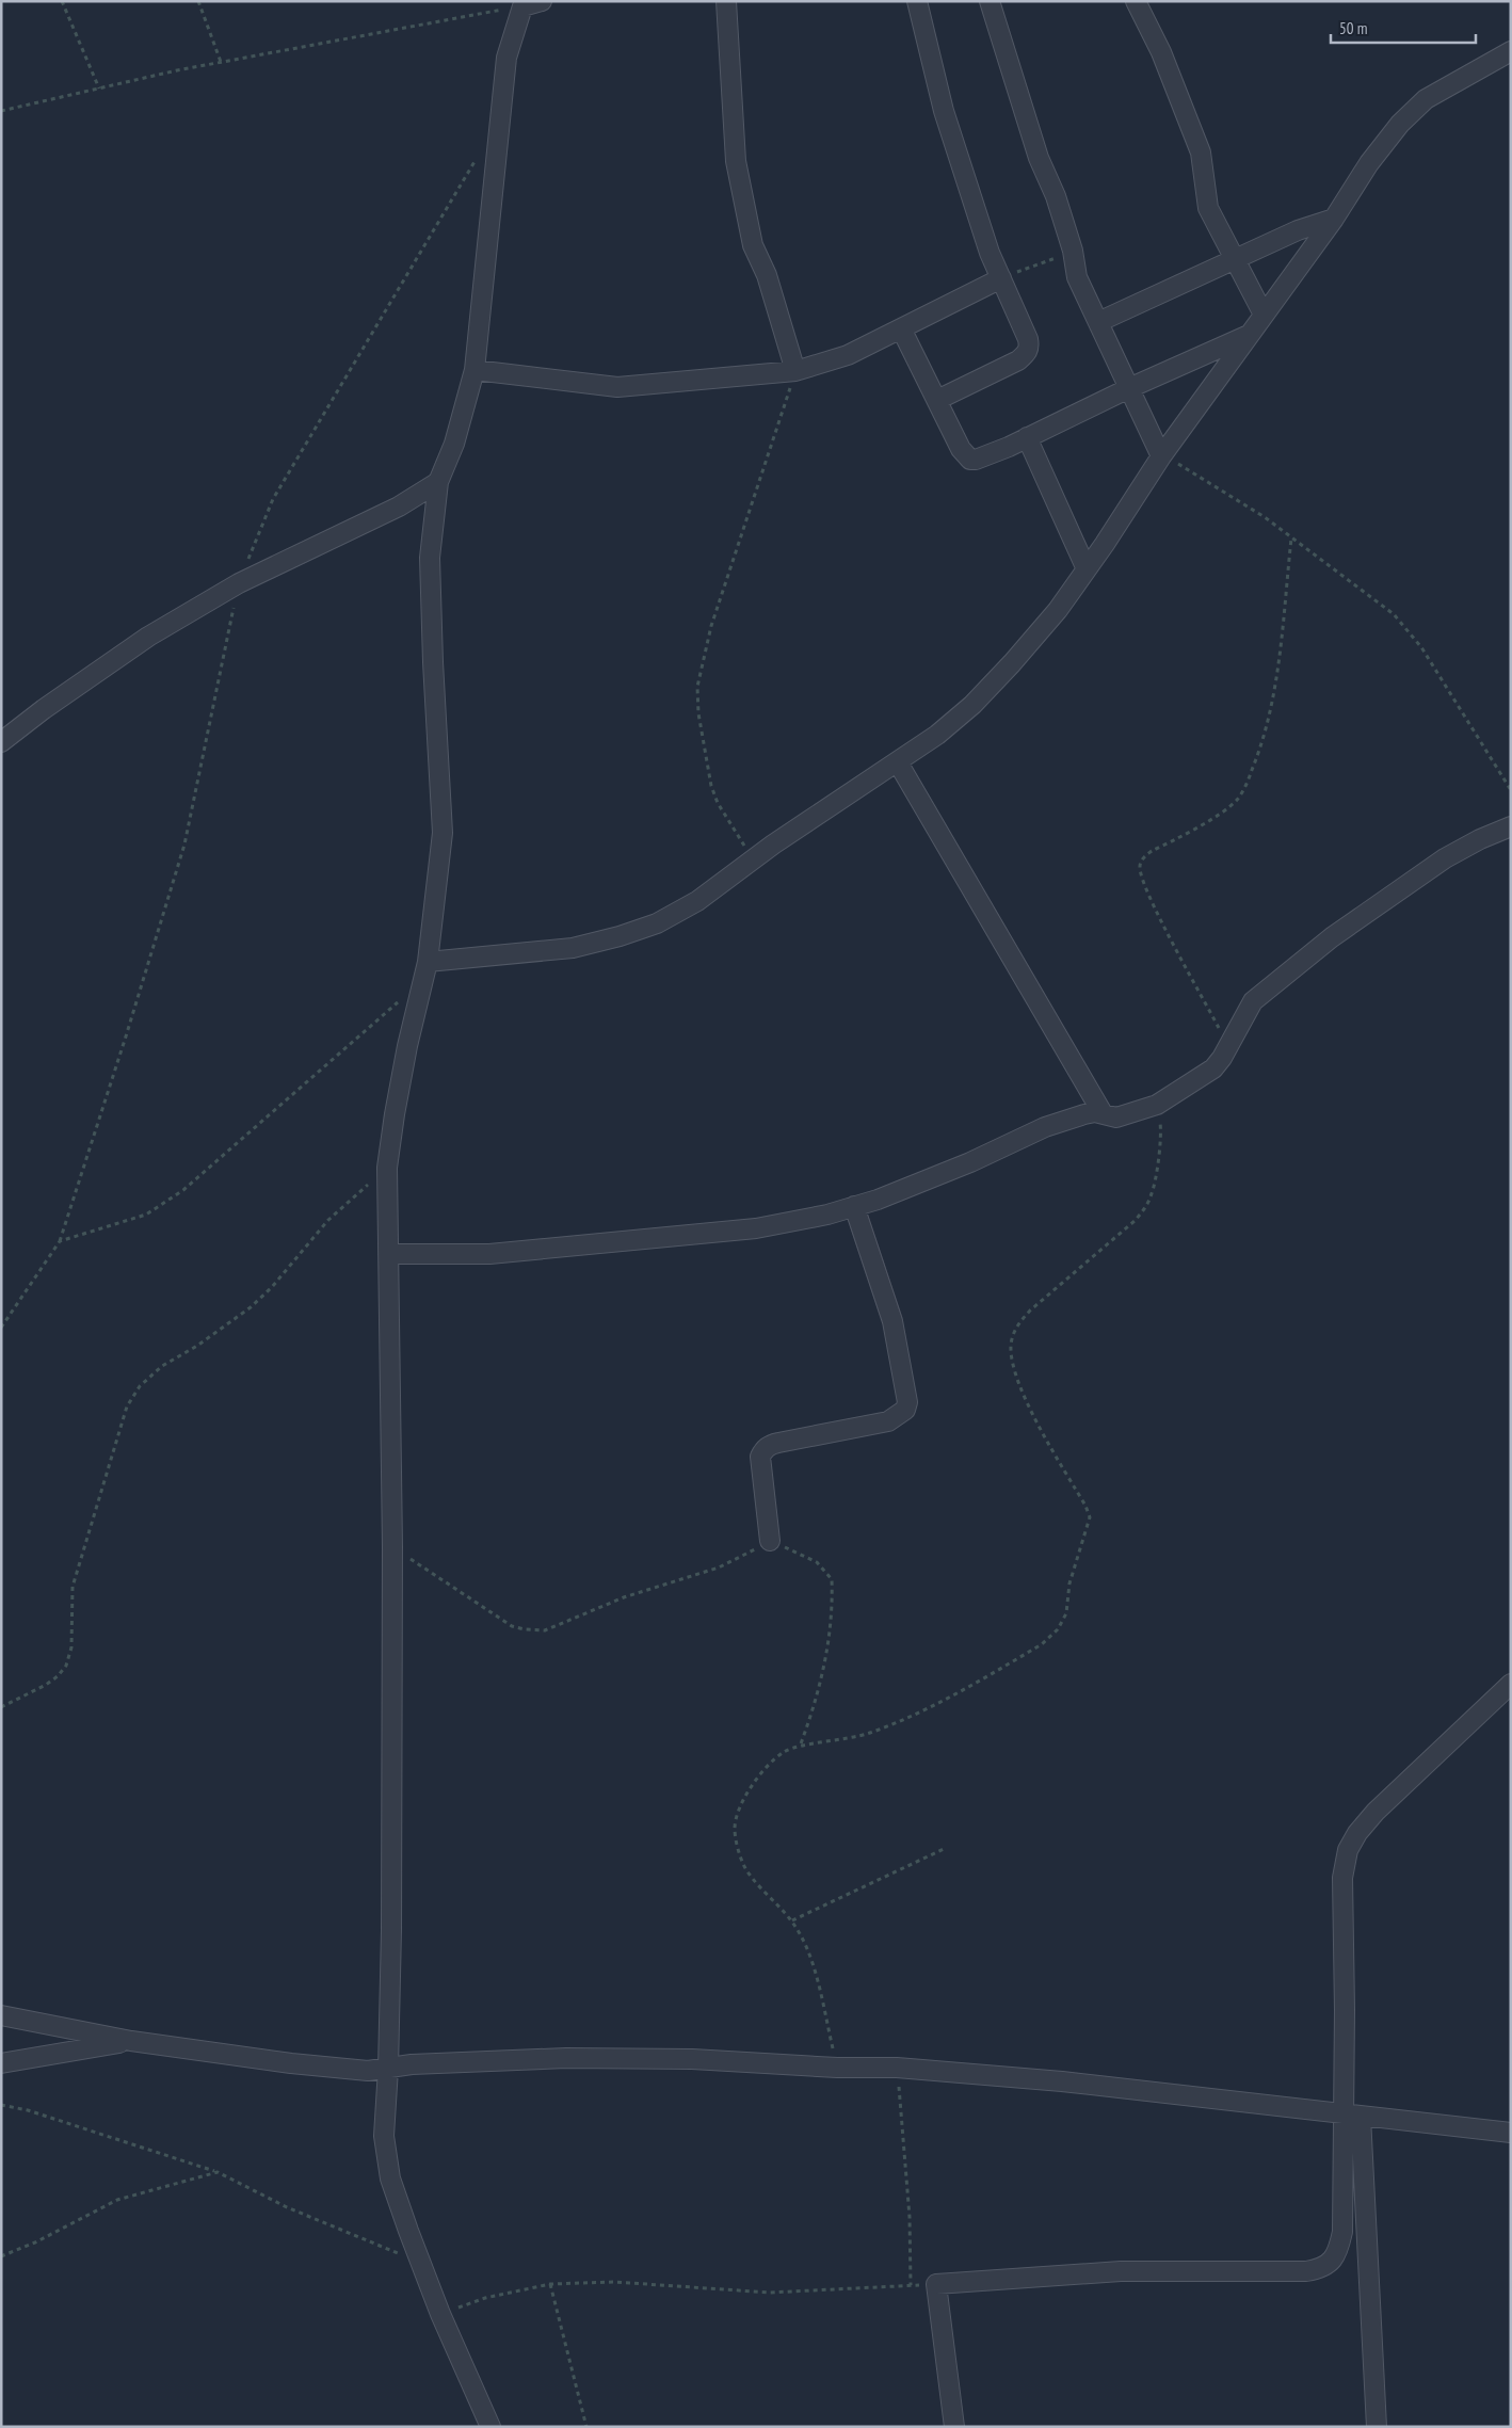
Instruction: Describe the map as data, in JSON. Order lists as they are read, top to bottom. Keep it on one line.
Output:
{"scale_bar":"50 m"}
